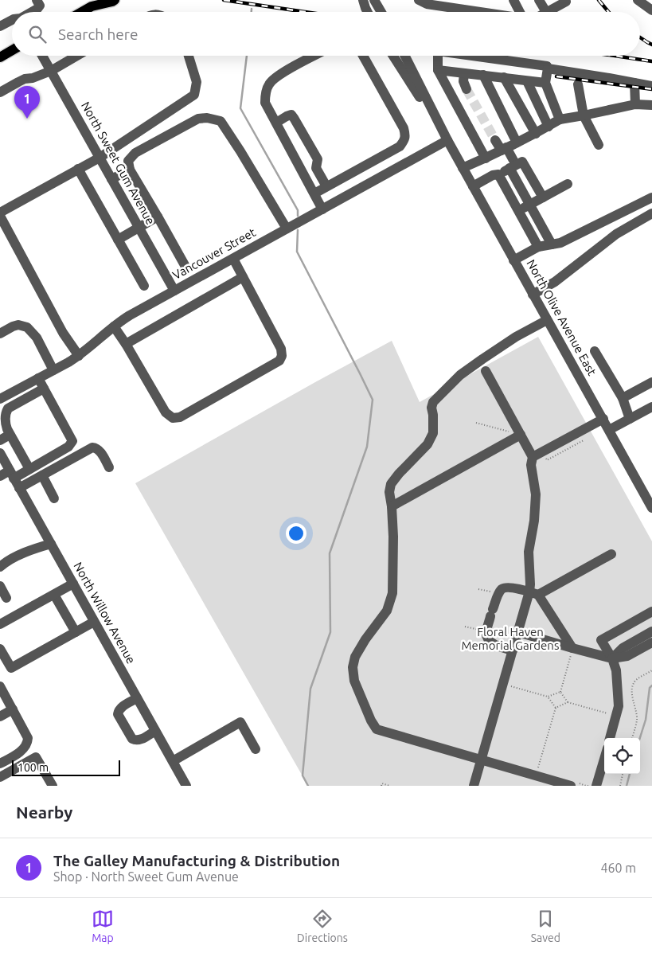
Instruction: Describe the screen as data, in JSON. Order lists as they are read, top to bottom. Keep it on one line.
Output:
{"streets":{"street":["North Sweet Gum Avenue","Vancouver Street","North Olive Avenue East","North Willow Avenue"]},"crossings":[["North Sweet Gum Avenue","Vancouver Street"],["Vancouver Street","North Olive Avenue East"]],"parks":["Floral Haven Memorial Gardens"],"scale_bar":"100 m","page":{"search":"Search here","pins":"1","scale":"100 m","heading":"Nearby","list":[{"mark":"1","name":"The Galley Manufacturing & Distribution","note":"Shop · North Sweet Gum Avenue","value":"460 m"}],"nav":["Map","Directions","Saved"]}}
